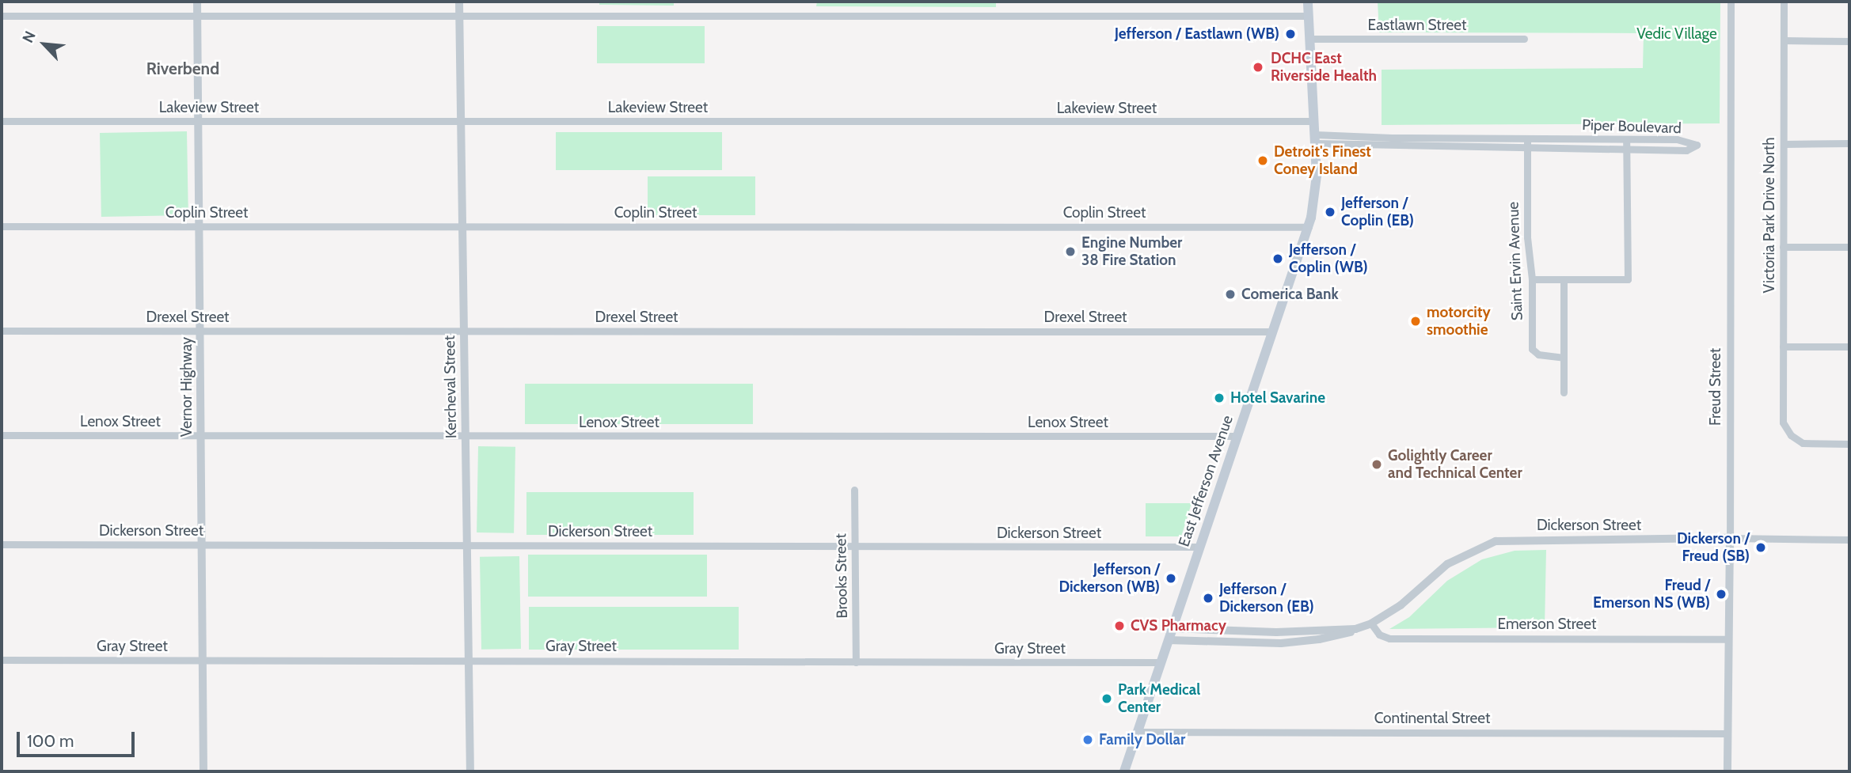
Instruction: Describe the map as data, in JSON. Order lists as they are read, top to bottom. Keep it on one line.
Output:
{"streets":{"main road":["East Jefferson Avenue"],"street":["Eastlawn Street","Lakeview Street","Piper Boulevard","Coplin Street","Victoria Park Drive North","Saint Ervin Avenue","Drexel Street","Vernor Highway","Kercheval Street","Freud Street","Lenox Street","Dickerson Street","Brooks Street","Emerson Street","Gray Street","Continental Street"]},"crossings":[["Eastlawn Street","East Jefferson Avenue"],["Lakeview Street","Vernor Highway"],["Lakeview Street","Kercheval Street"],["Lakeview Street","East Jefferson Avenue"],["Piper Boulevard","Saint Ervin Avenue"],["Piper Boulevard","East Jefferson Avenue"],["Coplin Street","Vernor Highway"],["Coplin Street","Kercheval Street"],["Coplin Street","East Jefferson Avenue"],["Drexel Street","Vernor Highway"],["Drexel Street","Kercheval Street"],["Drexel Street","East Jefferson Avenue"],["Vernor Highway","Lenox Street"],["Vernor Highway","Dickerson Street"],["Vernor Highway","Gray Street"],["Kercheval Street","Lenox Street"],["Kercheval Street","Dickerson Street"],["Kercheval Street","Gray Street"],["Freud Street","Dickerson Street"],["Freud Street","Emerson Street"],["Freud Street","Continental Street"],["Lenox Street","East Jefferson Avenue"],["East Jefferson Avenue","Dickerson Street"],["East Jefferson Avenue","Gray Street"],["East Jefferson Avenue","Continental Street"],["Dickerson Street","Brooks Street"],["Dickerson Street","Emerson Street"],["Brooks Street","Gray Street"]],"districts":["Riverbend"],"parks":["Vedic Village"],"places":["Jefferson / Eastlawn (WB)","DCHC East Riverside Health","Detroit's Finest Coney Island","Jefferson / Coplin (EB)","Engine Number 38 Fire Station","Jefferson / Coplin (WB)","Comerica Bank","motorcity smoothie","Hotel Savarine","Golightly Career and Technical Center","Dickerson / Freud (SB)","Jefferson / Dickerson (WB)","Freud / Emerson NS (WB)","Jefferson / Dickerson (EB)","CVS Pharmacy","Park Medical Center","Family Dollar"],"scale_bar":"100 m","north":"top left"}
